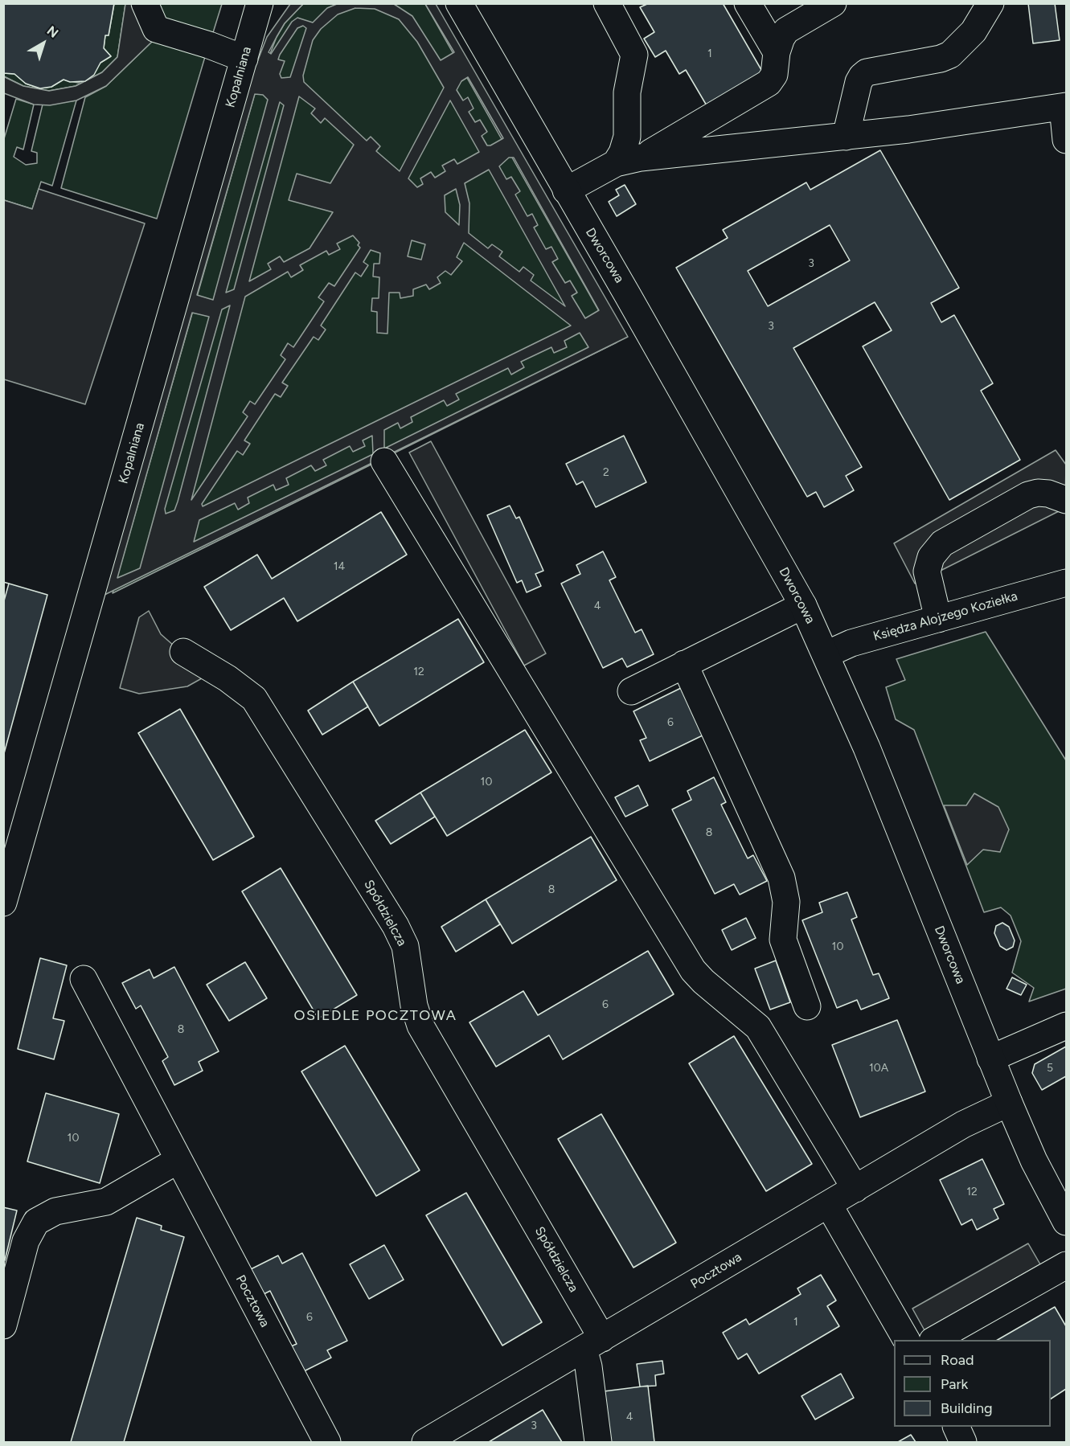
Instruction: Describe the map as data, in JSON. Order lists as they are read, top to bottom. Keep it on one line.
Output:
{"streets":{"street":["Kopalniana","Dworcowa","Księdza Alojzego Koziełka","Spółdzielcza","Pocztowa"]},"crossings":[["Dworcowa","Księdza Alojzego Koziełka"],["Dworcowa","Pocztowa"],["Spółdzielcza","Pocztowa"]],"districts":["OSIEDLE POCZTOWA"],"house_numbers":["1","3","3","2","14","4","12","6","10","8","8","10","6","8","10A","5","10","12","6","1","4","3"],"legend":["Road","Park","Building"],"north":"top right"}
